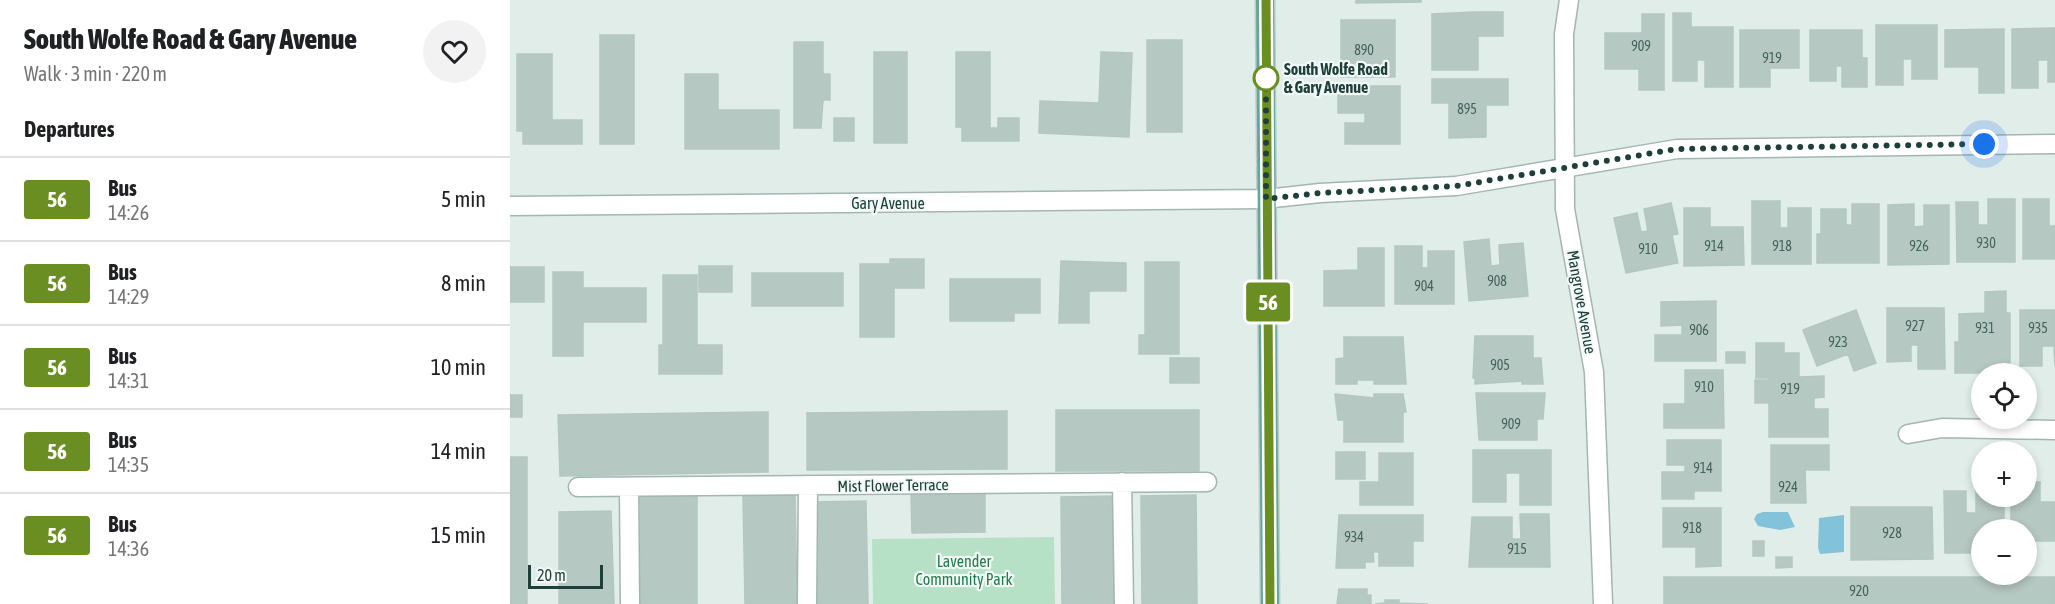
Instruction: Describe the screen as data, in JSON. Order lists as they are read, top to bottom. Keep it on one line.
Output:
{"streets":{"street":["Gary Avenue","Mangrove Avenue","Mist Flower Terrace"]},"crossings":[["Gary Avenue","Mangrove Avenue"]],"parks":["Lavender Community Park"],"places":["South Wolfe Road & Gary Avenue"],"lines":["bus line 56"],"house_numbers":["909","890","919","895","930","914","918","926","910","908","904","927","931","935","906","923","905","910","919","909","914","924","918","928","934","915","920"],"scale_bar":"20 m","page":{"heading":[["South Wolfe Road & Gary Avenue","Walk · 3 min · 220 m"],"Departures"],"on_map":"56","list":[{"mark":"56","name":"Bus","note":"14:26","value":"5 min"},{"mark":"56","name":"Bus","note":"14:29","value":"8 min"},{"mark":"56","name":"Bus","note":"14:31","value":"10 min"},{"mark":"56","name":"Bus","note":"14:35","value":"14 min"},{"mark":"56","name":"Bus","note":"14:36","value":"15 min"}],"map_buttons":["+","−"],"scale":"20 m"}}
